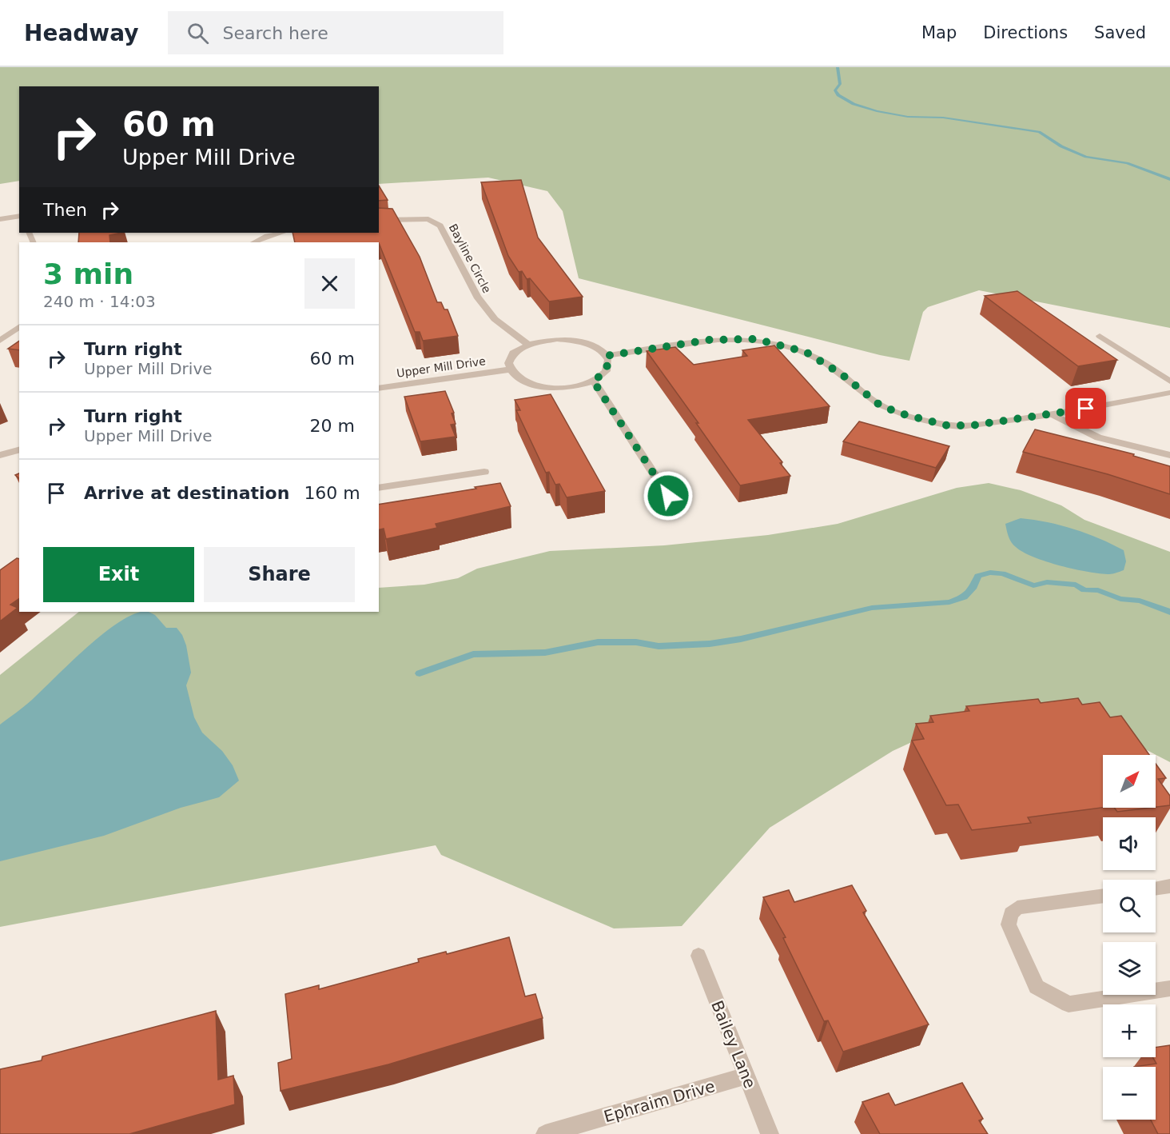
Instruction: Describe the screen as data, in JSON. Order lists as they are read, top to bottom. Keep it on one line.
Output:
{"streets":{"street":["Bayline Circle","Upper Mill Drive","Bailey Lane","Ephraim Drive"]},"crossings":[["Bailey Lane","Ephraim Drive"]],"north":"top right","page":{"header":"Headway","search":"Search here","nav":["Map","Directions","Saved"],"turn":["60 m","Upper Mill Drive"],"then":"Then","heading":["3 min","240 m · 14:03"],"list":[{"name":"Turn right","note":"Upper Mill Drive","value":"60 m"},{"name":"Turn right","note":"Upper Mill Drive","value":"20 m"},{"name":"Arrive at destination","value":"160 m"}],"buttons":["Exit","Share"],"map_buttons":["+","−"]}}
